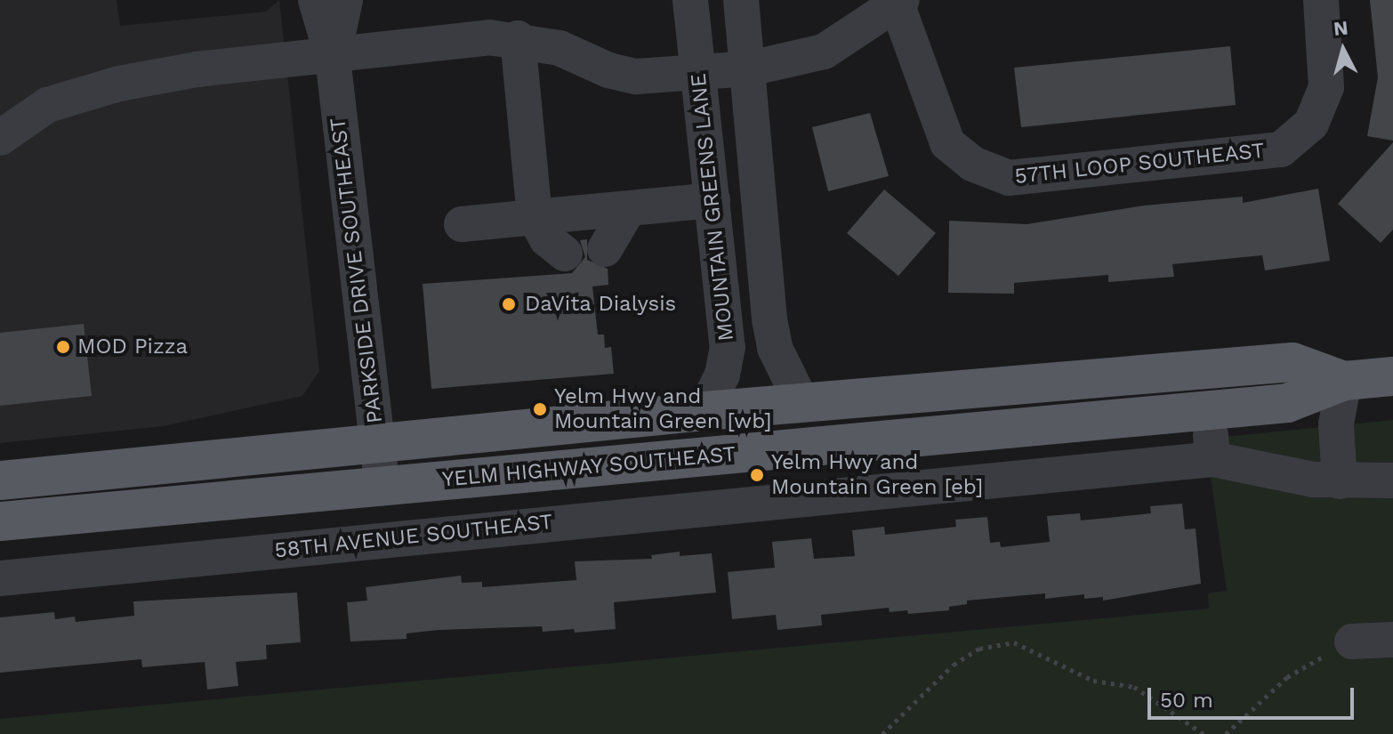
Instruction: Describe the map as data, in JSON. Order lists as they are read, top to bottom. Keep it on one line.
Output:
{"streets":{"main road":["YELM HIGHWAY SOUTHEAST"],"street":["57TH LOOP SOUTHEAST","MOUNTAIN GREENS LANE","PARKSIDE DRIVE SOUTHEAST","58TH AVENUE SOUTHEAST"]},"crossings":[["MOUNTAIN GREENS LANE","YELM HIGHWAY SOUTHEAST"],["PARKSIDE DRIVE SOUTHEAST","YELM HIGHWAY SOUTHEAST"]],"places":["DaVita Dialysis","MOD Pizza","Yelm Hwy and Mountain Green [wb]","Yelm Hwy and Mountain Green [eb]"],"scale_bar":"50 m","north":"top"}
